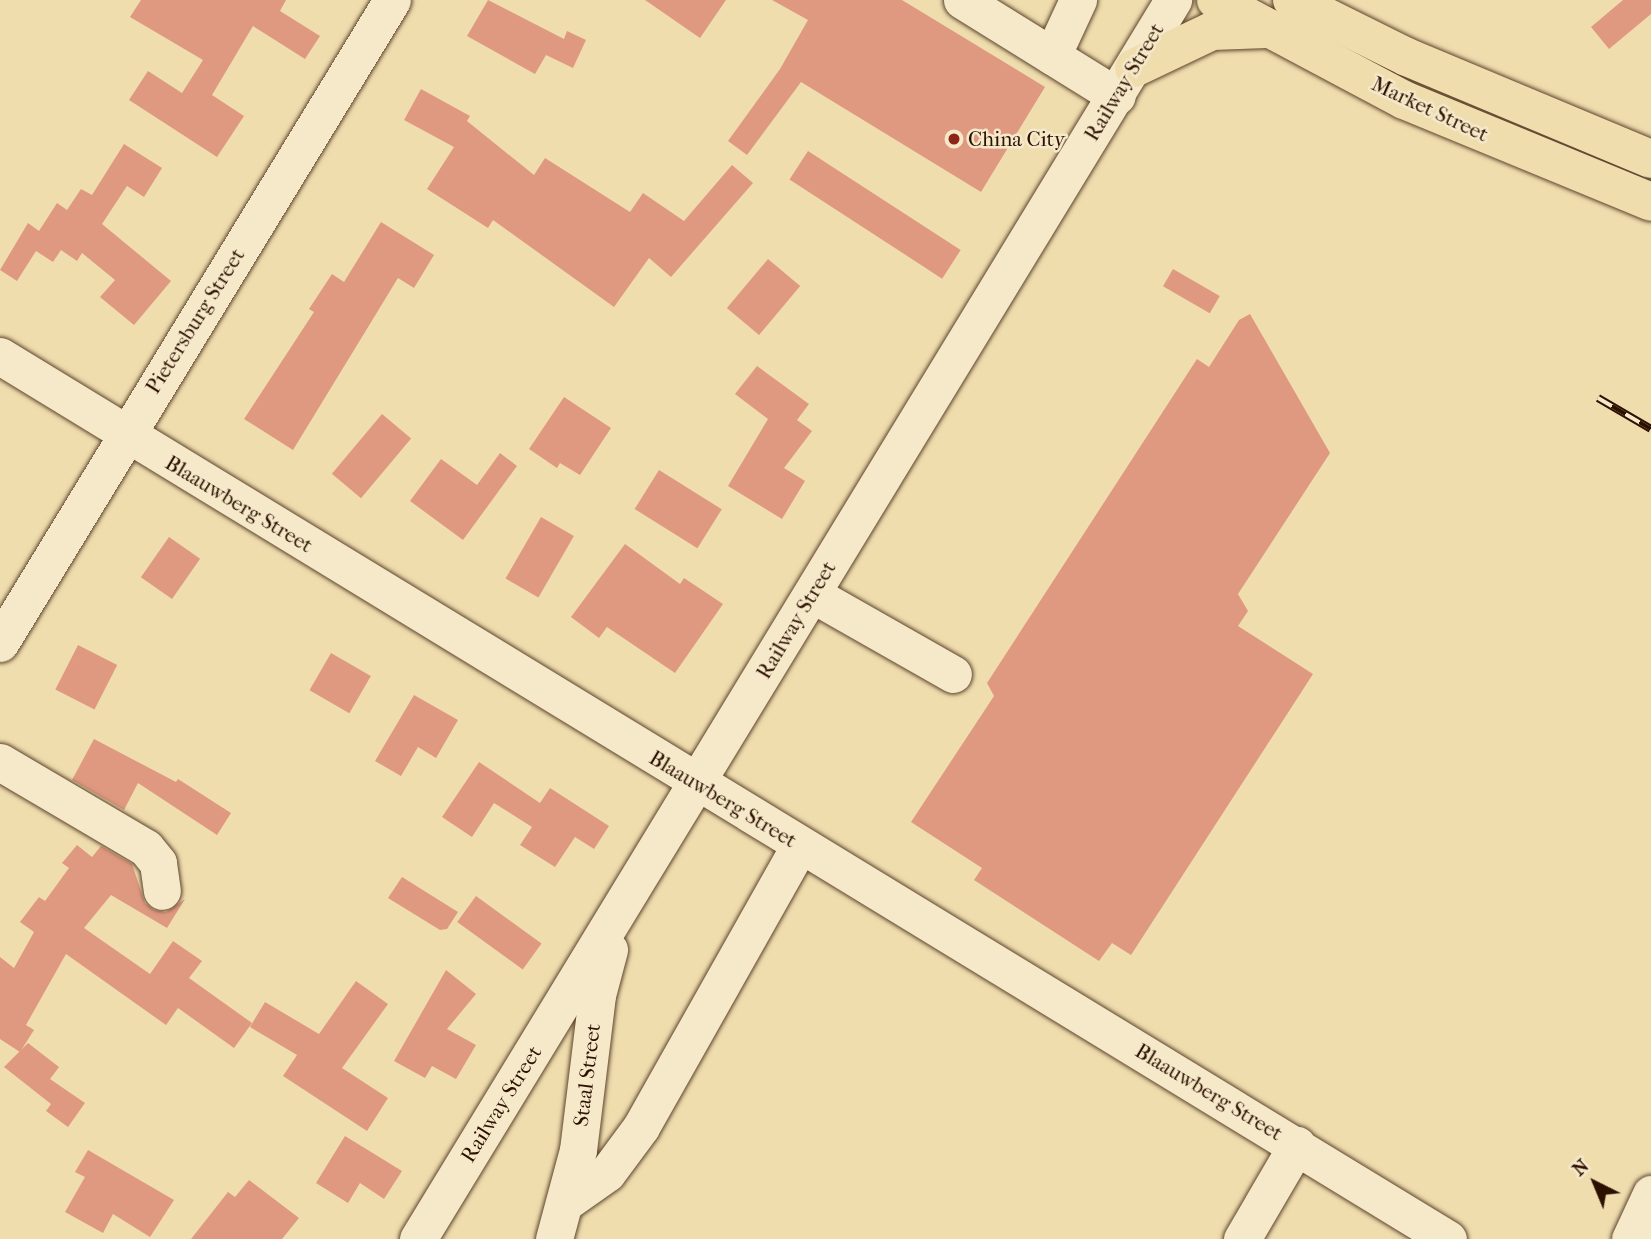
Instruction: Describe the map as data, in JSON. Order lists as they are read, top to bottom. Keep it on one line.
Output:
{"streets":{"main road":["Market Street"],"street":["Railway Street","Pietersburg Street","Blaauwberg Street","Staal Street"]},"crossings":[["Railway Street","Blaauwberg Street"],["Railway Street","Staal Street"],["Pietersburg Street","Blaauwberg Street"]],"places":["China City"],"north":"top left"}
